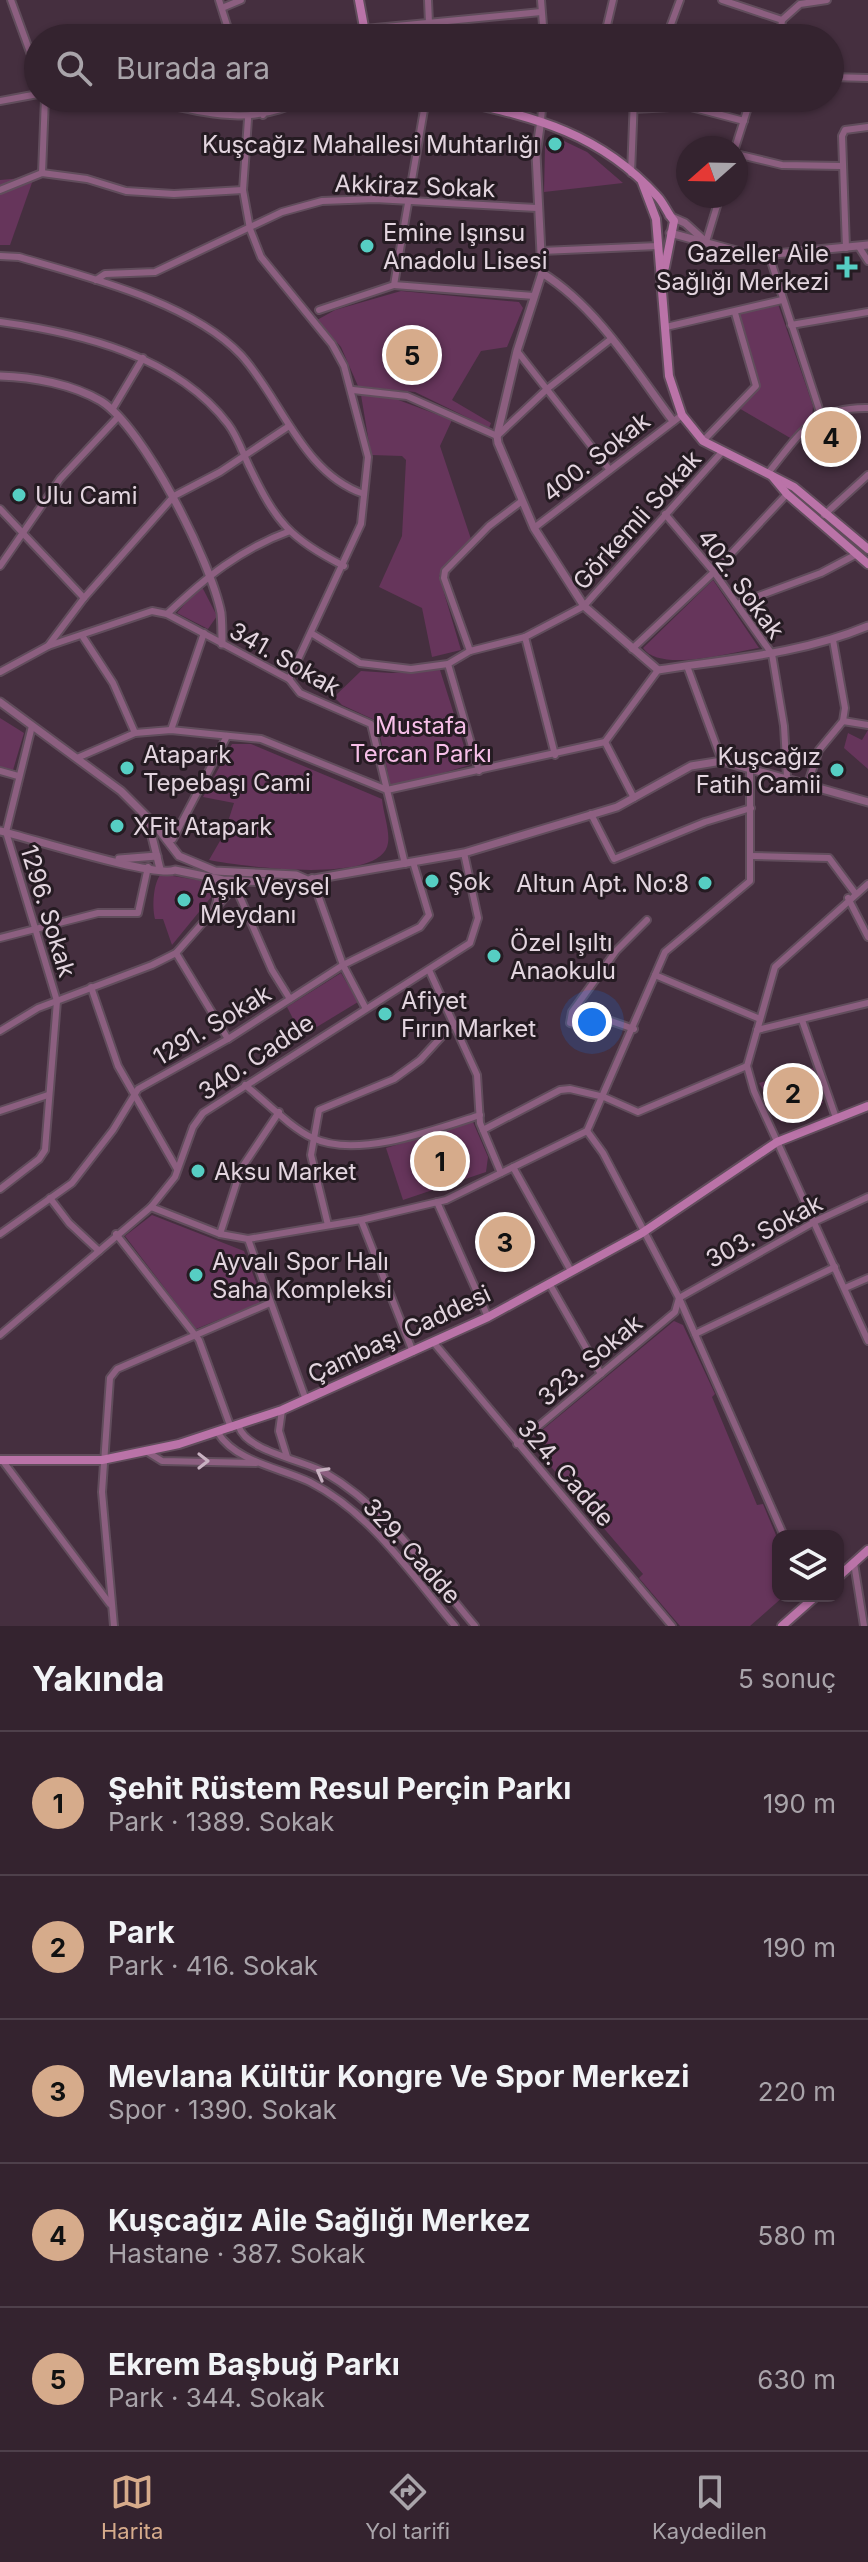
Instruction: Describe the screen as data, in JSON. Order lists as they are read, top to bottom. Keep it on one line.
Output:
{"streets":{"main road":["Çambaşı Caddesi"],"street":["Akkiraz Sokak","400. Sokak","Görkemli Sokak","402. Sokak","341. Sokak","1296. Sokak","1291. Sokak","340. Cadde","303. Sokak","323. Sokak","324. Cadde","329. Cadde"]},"crossings":[["Görkemli Sokak","402. Sokak"],["341. Sokak","1291. Sokak"],["303. Sokak","323. Sokak"],["Çambaşı Caddesi","324. Cadde"],["Çambaşı Caddesi","329. Cadde"],["323. Sokak","324. Cadde"]],"parks":["Mustafa Tercan Parkı"],"places":{"other":["Kuşcağız Mahallesi Muhtarlığı","Emine Işınsu Anadolu Lisesi","Ulu Cami","Atapark Tepebaşı Cami","Kuşcağız Fatih Camii","XFit Atapark","Şok","Altun Apt. No:8","Aşık Veysel Meydanı","Özel Işıltı Anaokulu","Afiyet Fırın Market","Aksu Market","Ayvalı Spor Halı Saha Kompleksi"],"health":["Gazeller Aile Sağlığı Merkezi"]},"north":"left","page":{"search":"Burada ara","pins":["5","4","2","1","3"],"heading":["Yakında","5 sonuç"],"list":[{"mark":"1","name":"Şehit Rüstem Resul Perçin Parkı","note":"Park · 1389. Sokak","value":"190 m"},{"mark":"2","name":"Park","note":"Park · 416. Sokak","value":"190 m"},{"mark":"3","name":"Mevlana Kültür Kongre Ve Spor Merkezi","note":"Spor · 1390. Sokak","value":"220 m"},{"mark":"4","name":"Kuşcağız Aile Sağlığı Merkez","note":"Hastane · 387. Sokak","value":"580 m"},{"mark":"5","name":"Ekrem Başbuğ Parkı","note":"Park · 344. Sokak","value":"630 m"}],"nav":["Harita","Yol tarifi","Kaydedilen"]}}
